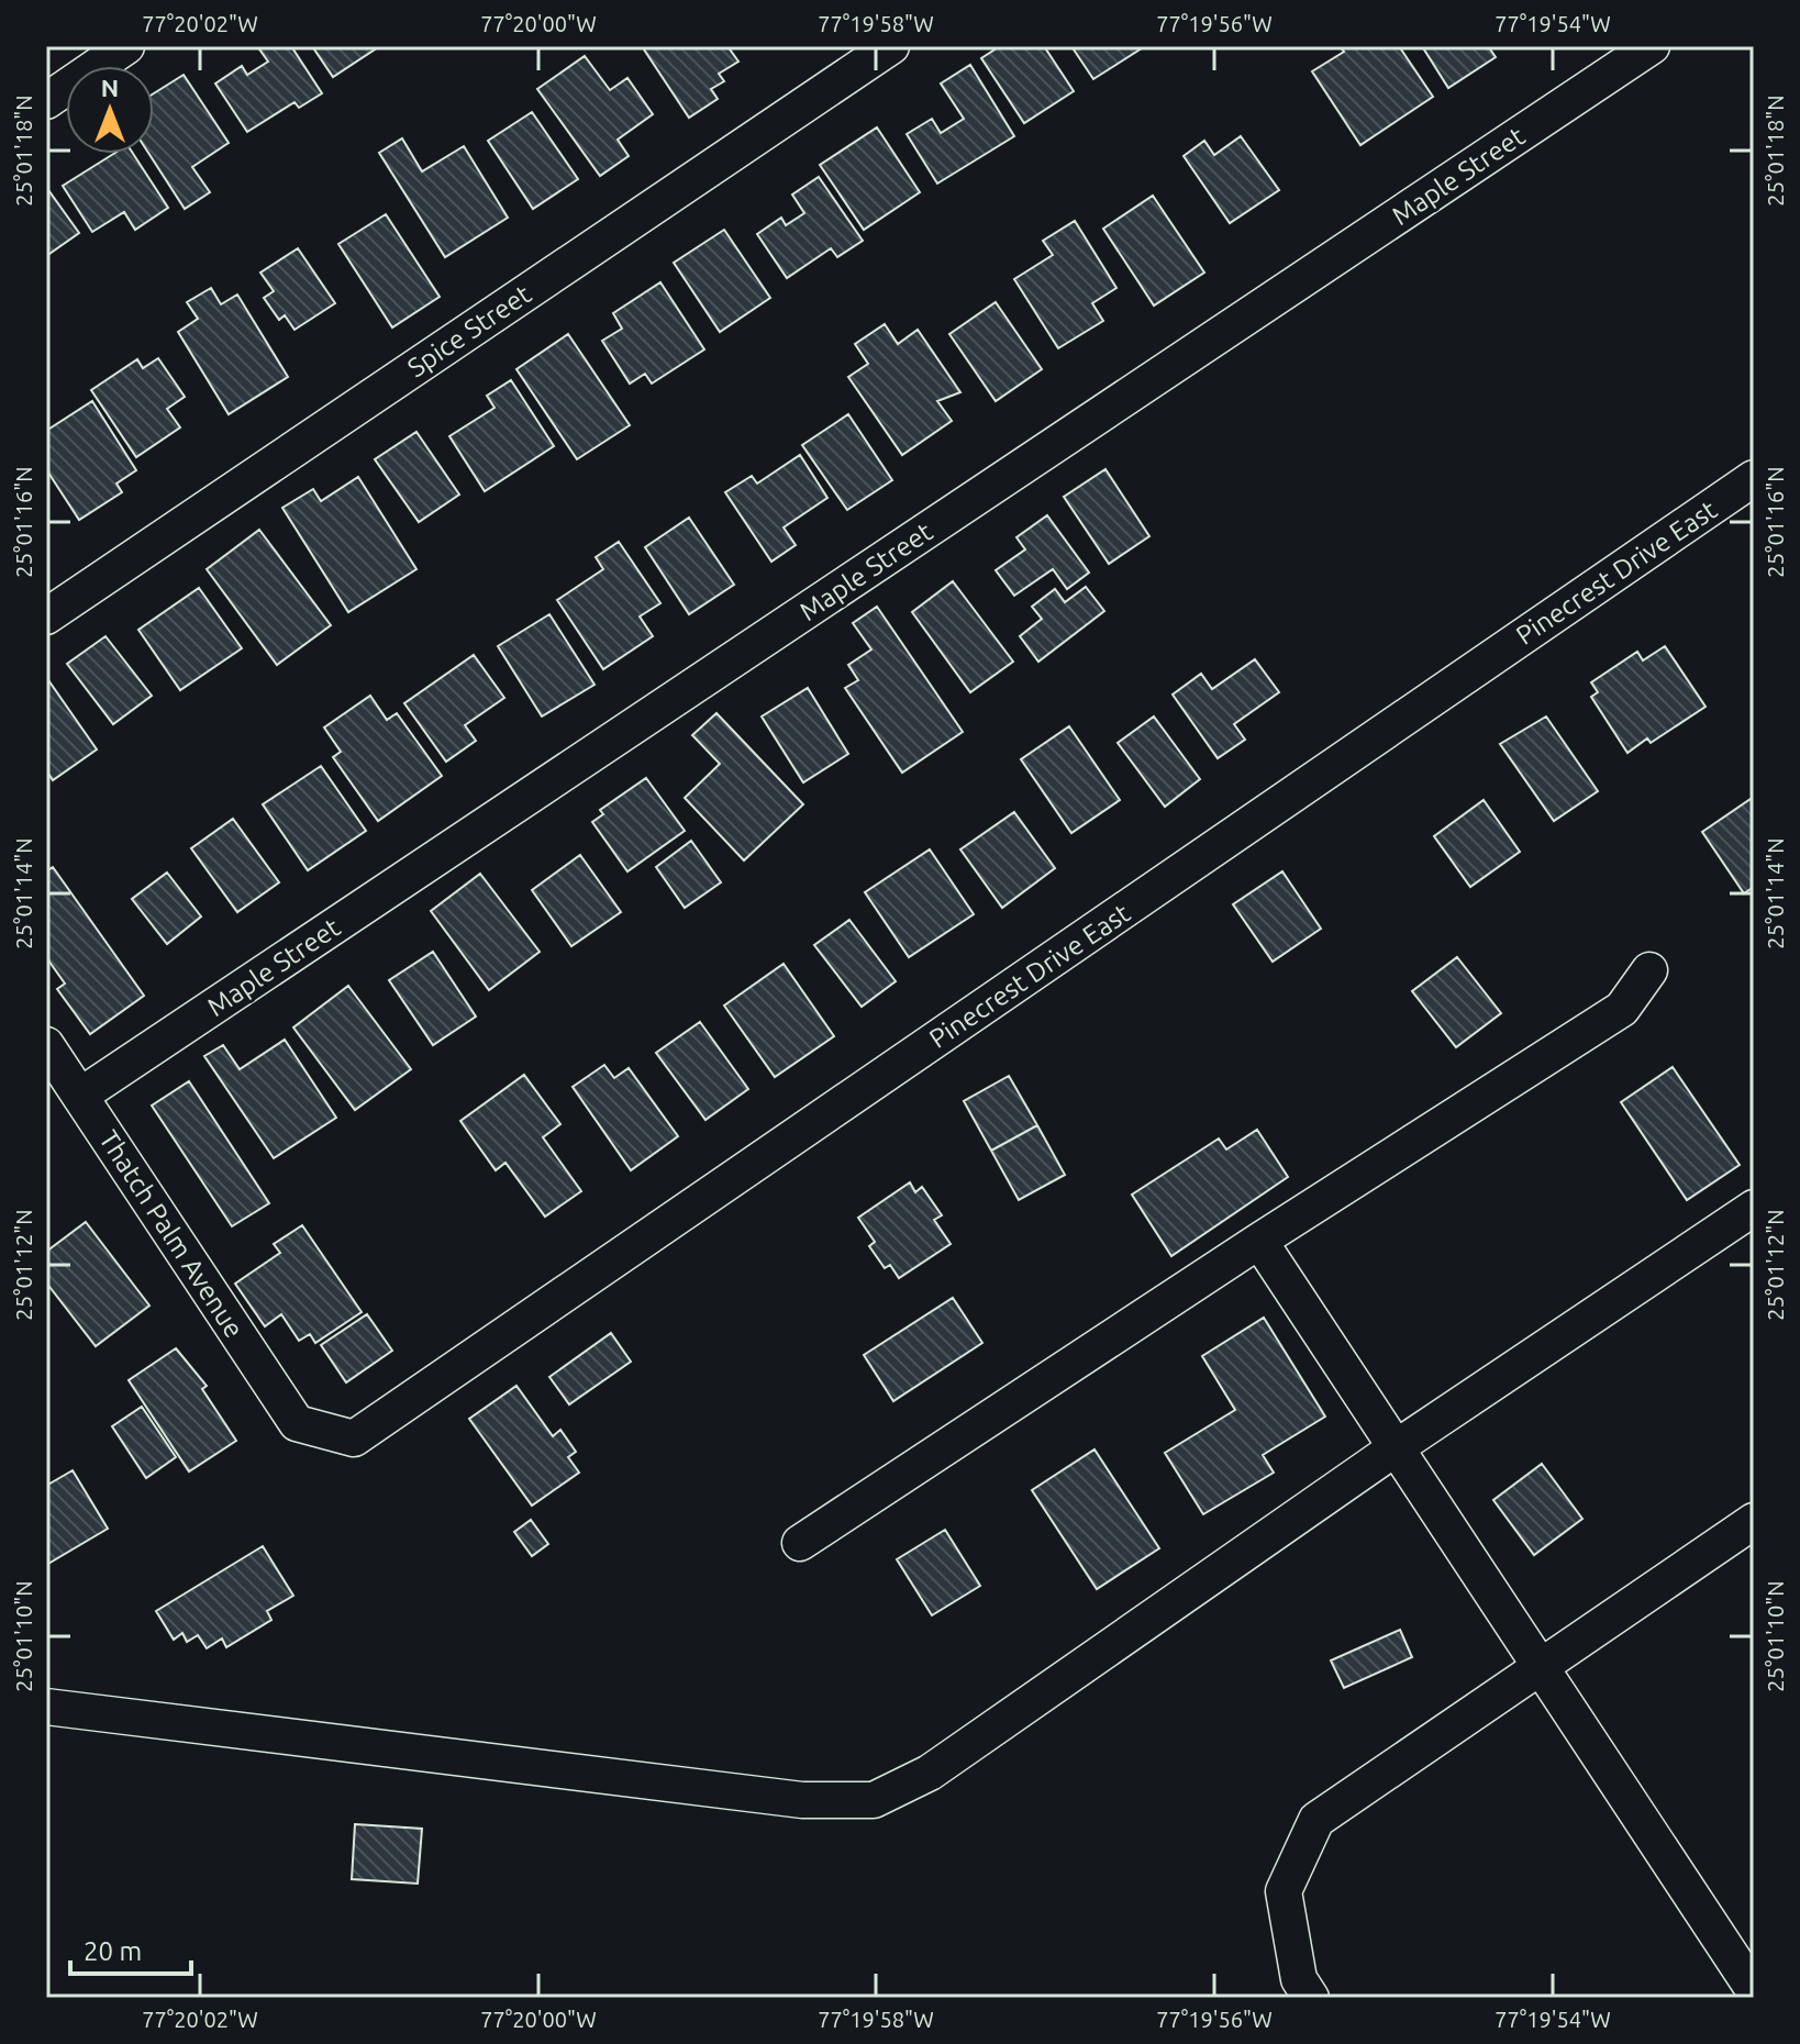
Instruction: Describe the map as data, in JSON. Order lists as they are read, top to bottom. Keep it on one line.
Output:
{"streets":{"street":["Maple Street","Spice Street","Pinecrest Drive East","Thatch Palm Avenue"]},"crossings":[["Maple Street","Thatch Palm Avenue"],["Pinecrest Drive East","Thatch Palm Avenue"]],"scale_bar":"20 m","north":"top","coordinates":["77°20'02\"W","77°20'00\"W","77°19'58\"W","77°19'56\"W","77°19'54\"W","25°01'18\"N","25°01'16\"N","25°01'14\"N","25°01'12\"N","25°01'10\"N"]}
